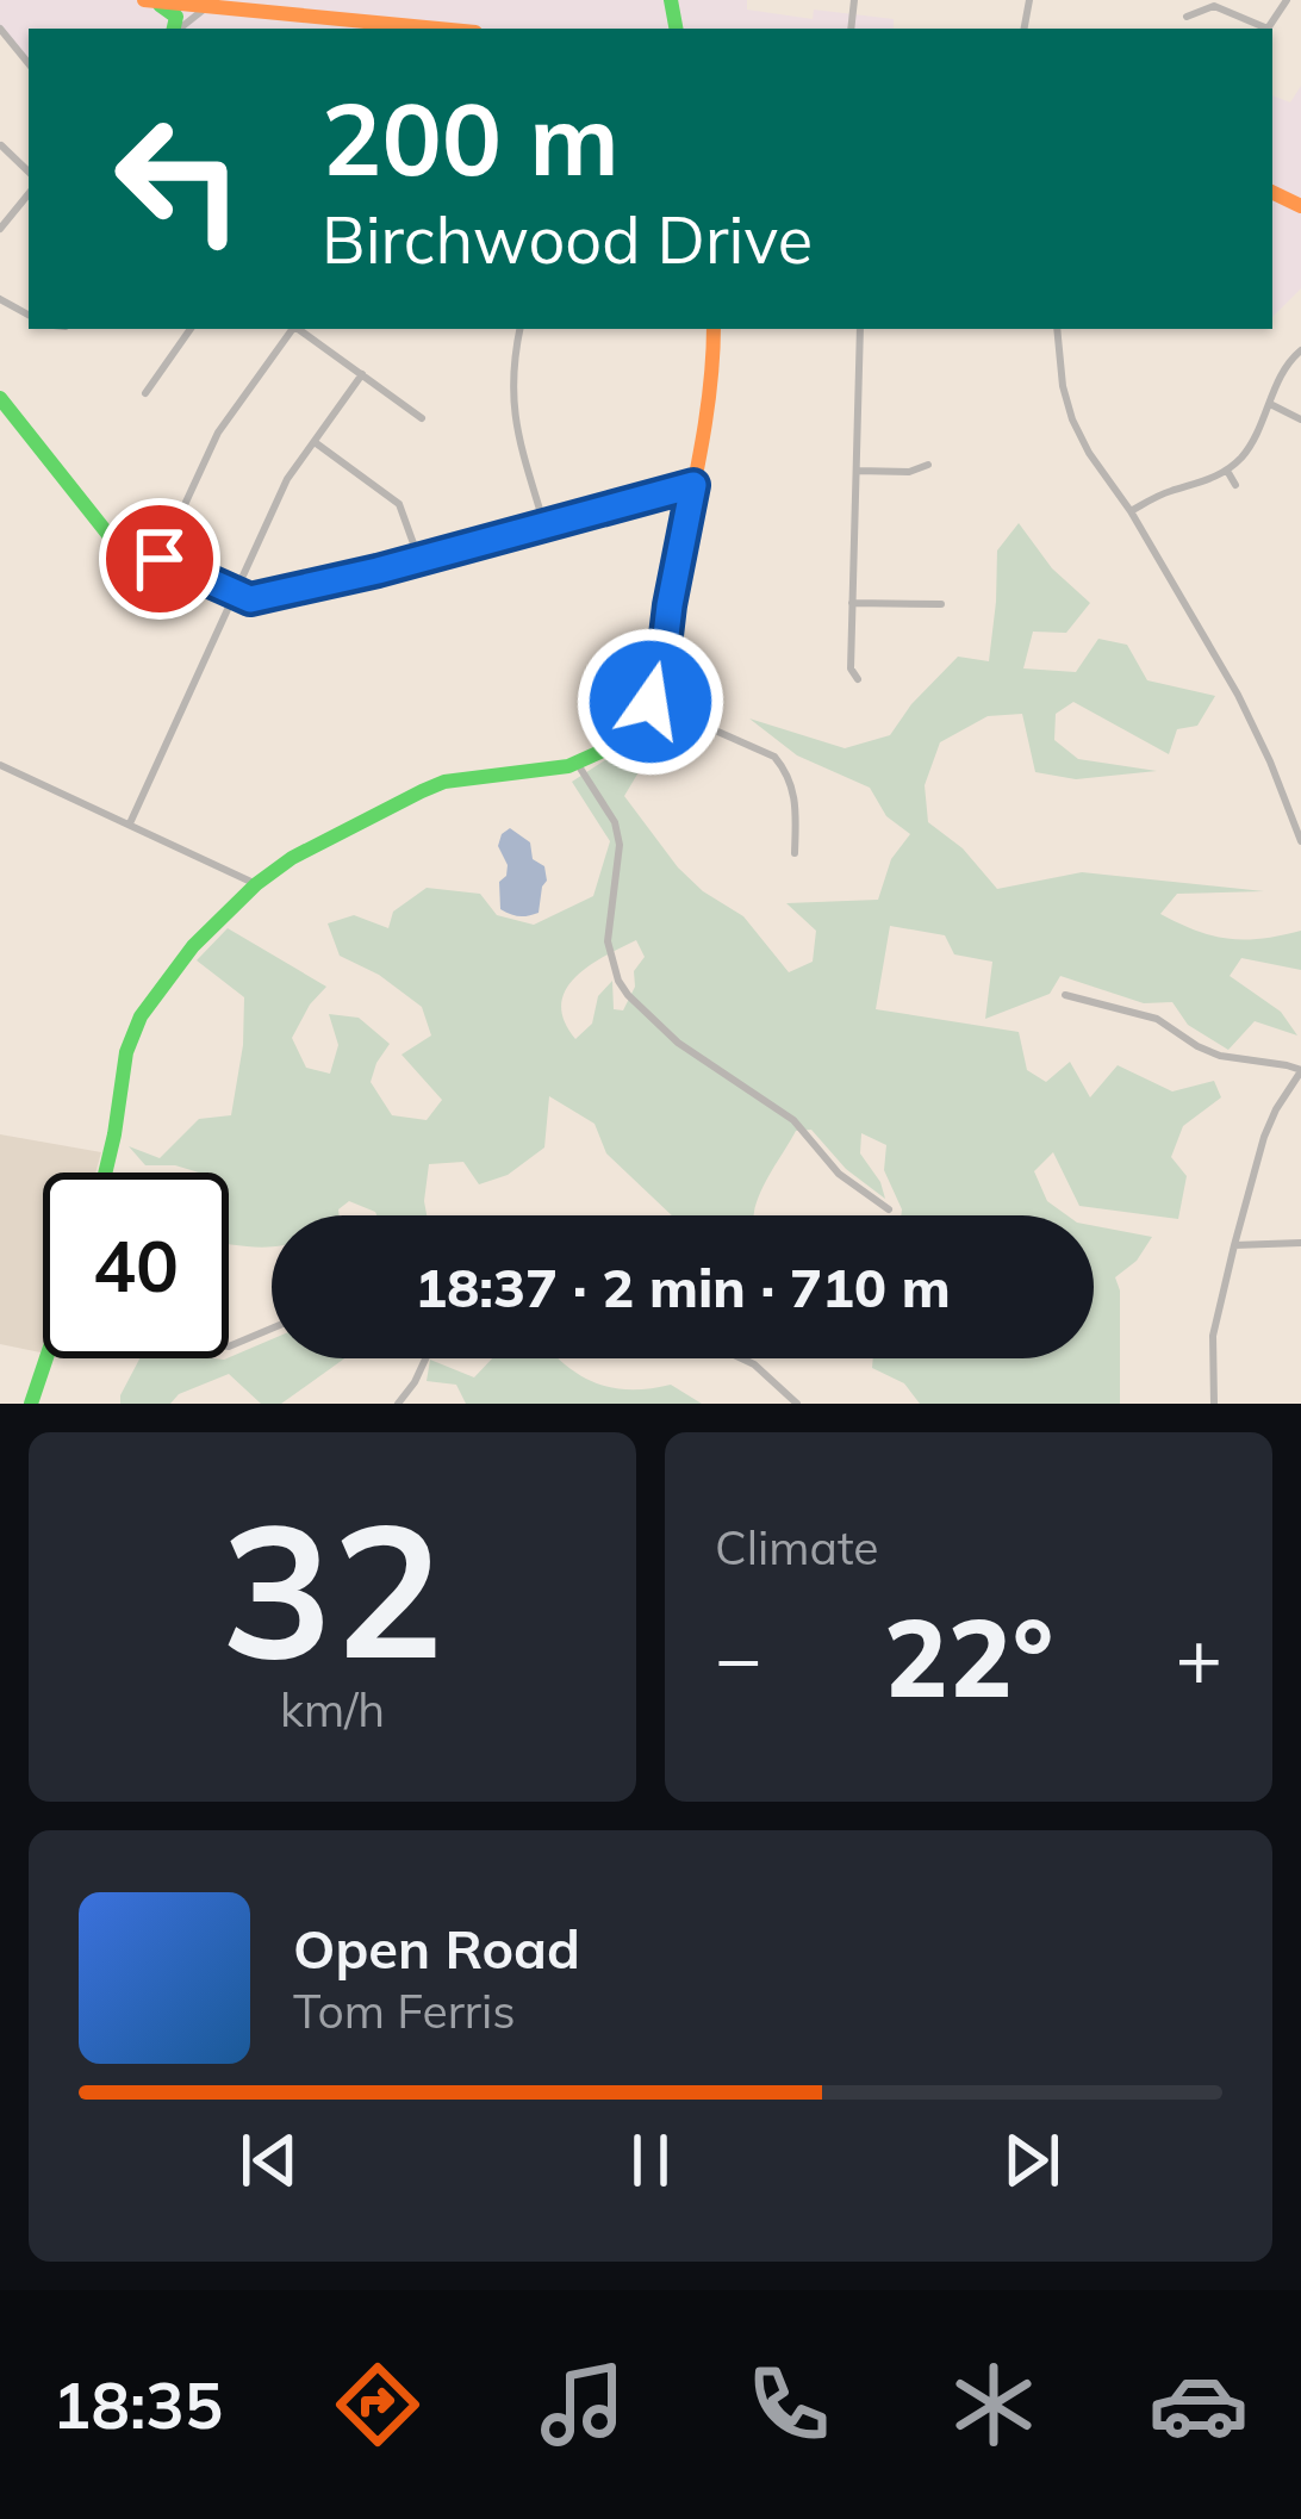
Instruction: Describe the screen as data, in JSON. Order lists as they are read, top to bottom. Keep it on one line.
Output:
{"page":{"turn":["200 m","Birchwood Drive"],"limit":"40","trip":"18:37 · 2 min · 710 m","tile":[["32","km/h"],"Climate"],"heat":["−","22°","+"],"song":["Open Road","Tom Ferris"],"tabs":"18:35"}}
